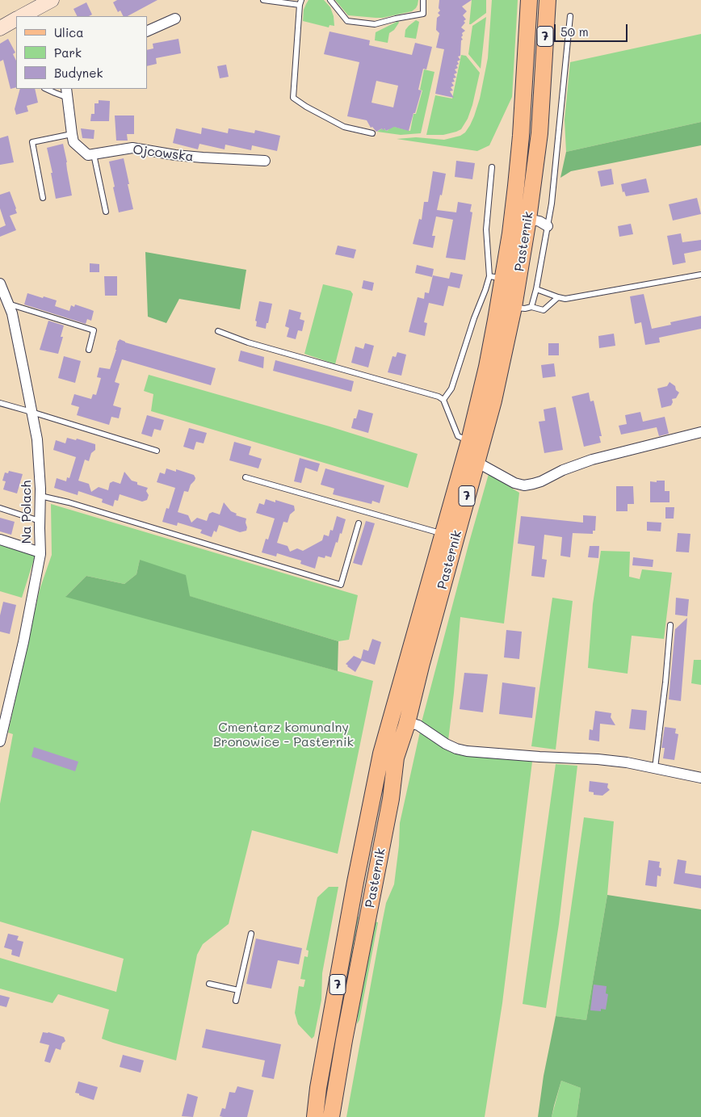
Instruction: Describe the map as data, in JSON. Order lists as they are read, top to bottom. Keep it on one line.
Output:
{"streets":{"main road":["7","Pasternik"],"street":["Ojcowska","Na Polach"]},"parks":["Cmentarz komunalny Bronowice - Pasternik"],"legend":["Ulica","Park","Budynek"],"scale_bar":"50 m"}
